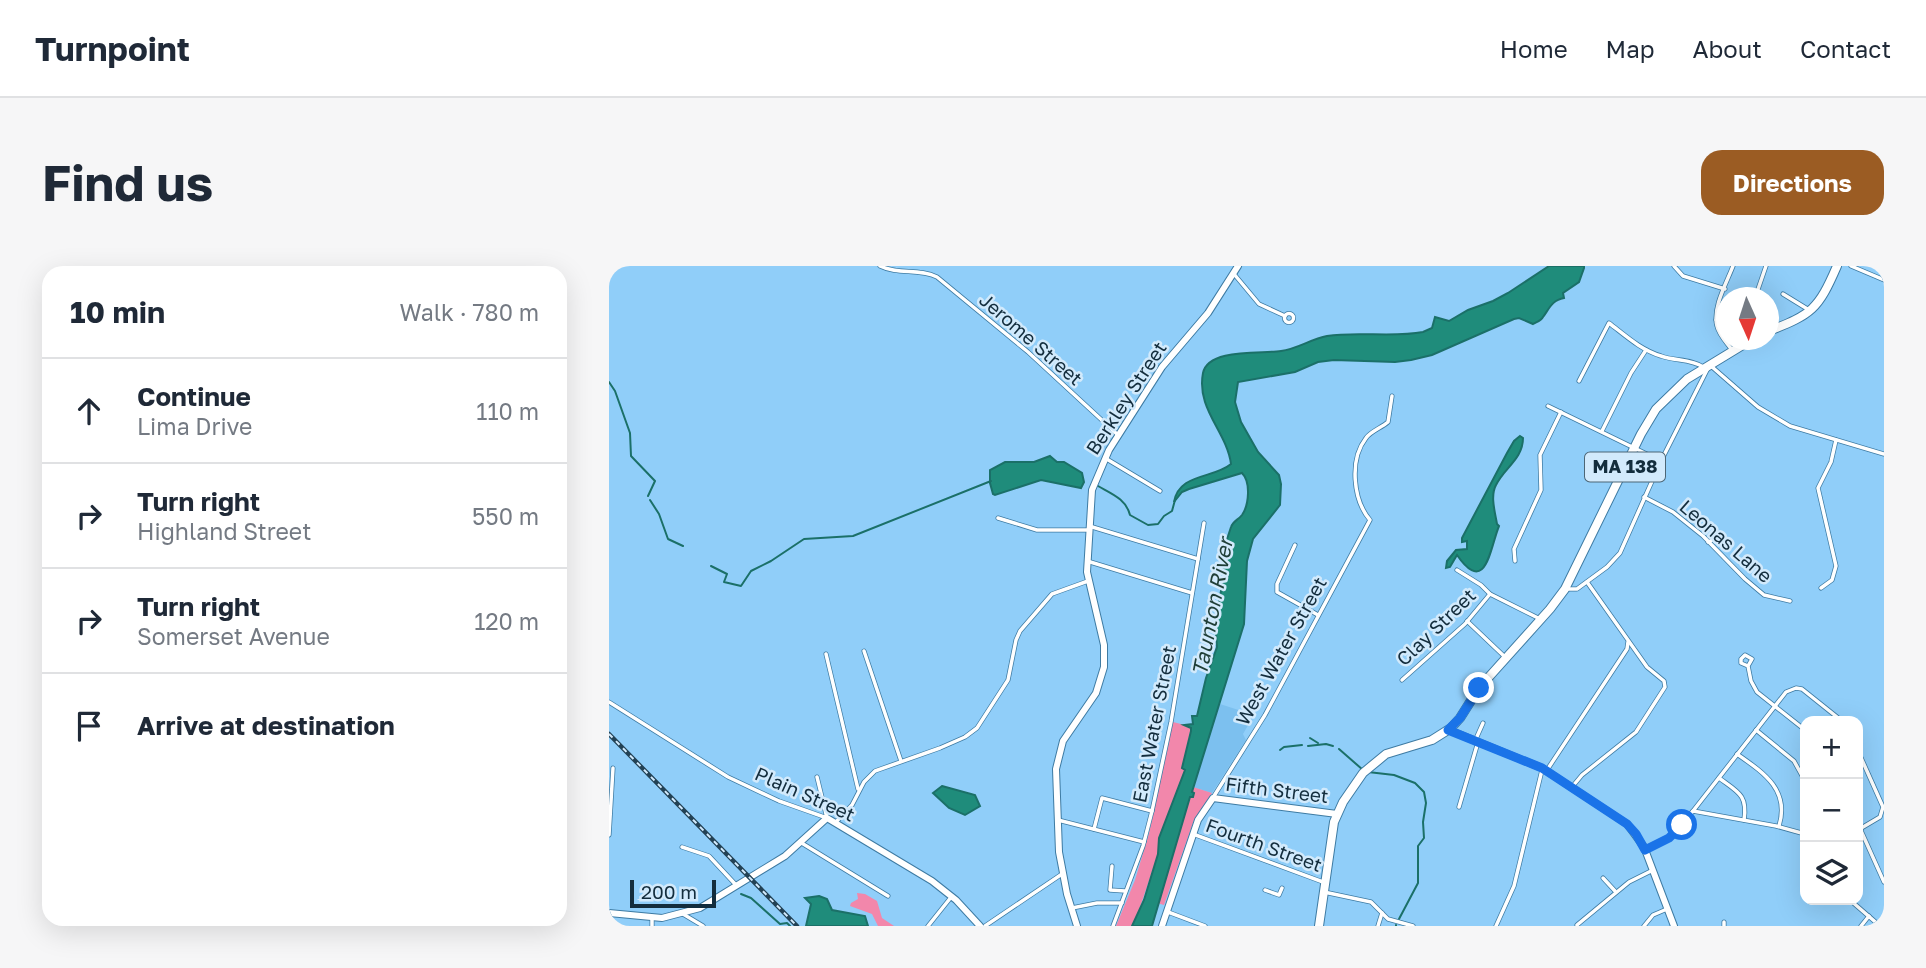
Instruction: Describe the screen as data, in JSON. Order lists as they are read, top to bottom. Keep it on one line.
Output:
{"streets":{"main road":["Berkley Street","MA 138","West Water Street","Fifth Street","Plain Street"],"street":["Jerome Street","Leonas Lane","Clay Street","East Water Street","Fourth Street"]},"crossings":[["Jerome Street","Berkley Street"],["MA 138","Fifth Street"],["MA 138","Fourth Street"],["West Water Street","Fifth Street"],["West Water Street","Fourth Street"]],"water":["Taunton River"],"scale_bar":"200 m","north":"bottom","page":{"header":"Turnpoint","nav":["Home","Map","About","Contact"],"buttons":"Directions","title":"Find us","heading":["10 min","Walk · 780 m"],"list":[["Continue","Lima Drive","110 m"],["Turn right","Highland Street","550 m"],["Turn right","Somerset Avenue","120 m"],"Arrive at destination"],"map_buttons":["+","−"],"scale":"200 m"}}
